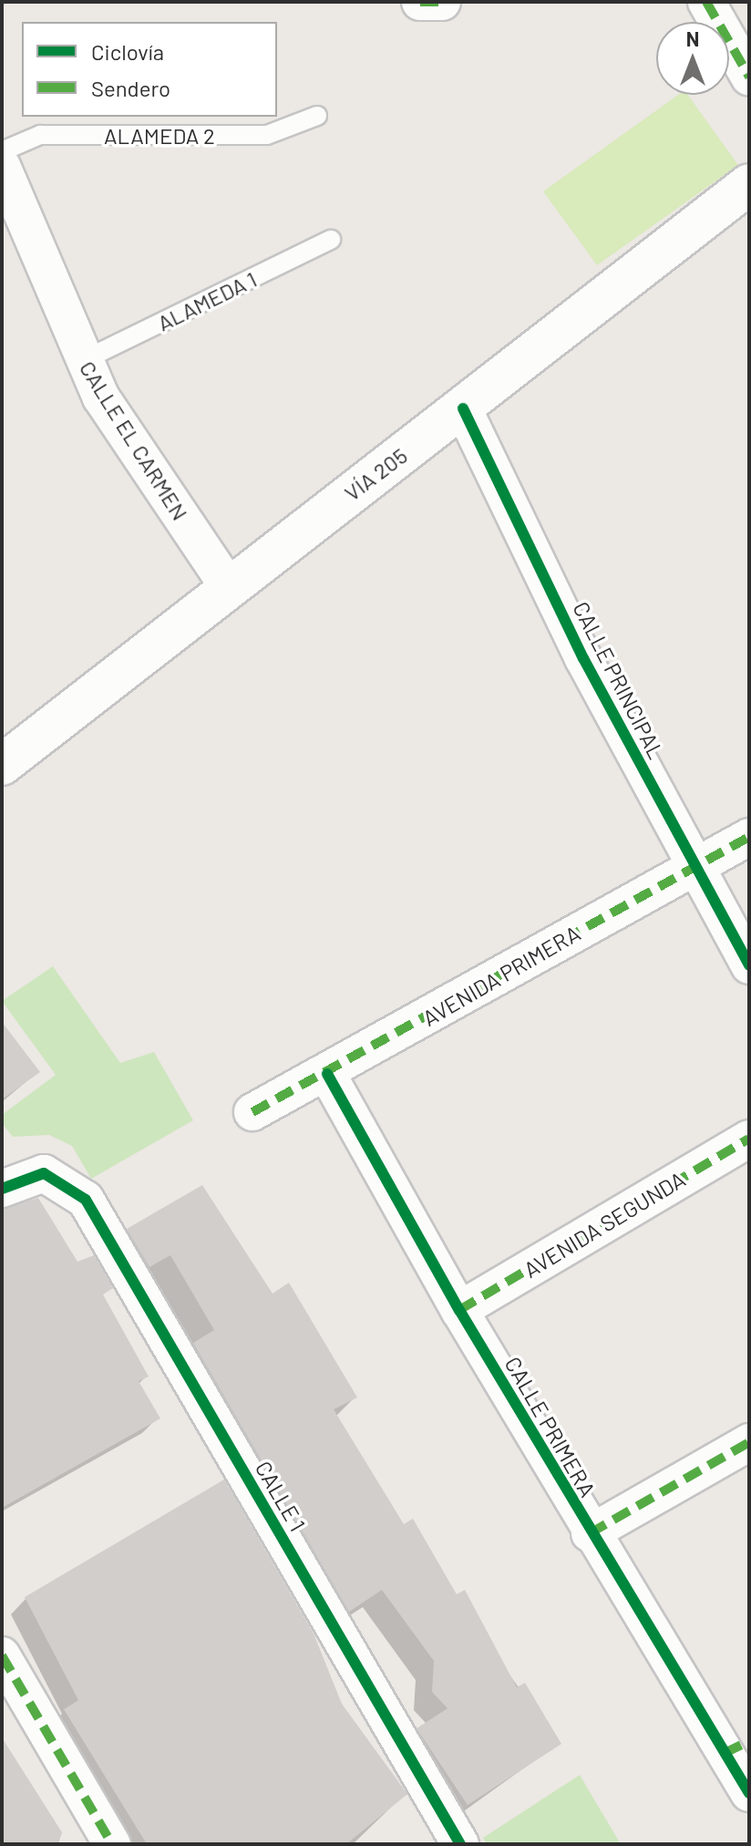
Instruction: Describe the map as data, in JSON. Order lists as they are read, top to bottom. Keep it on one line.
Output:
{"streets":{"main road":["VÍA 205"],"street":["CALLE EL CARMEN","CALLE PRINCIPAL","AVENIDA PRIMERA","AVENIDA SEGUNDA","CALLE PRIMERA","CALLE 1"],"lane":["ALAMEDA 2","ALAMEDA 1"]},"crossings":[["ALAMEDA 1","CALLE EL CARMEN"],["CALLE EL CARMEN","VÍA 205"],["VÍA 205","CALLE PRINCIPAL"],["CALLE PRINCIPAL","AVENIDA PRIMERA"],["AVENIDA PRIMERA","CALLE PRIMERA"],["AVENIDA SEGUNDA","CALLE PRIMERA"]],"legend":["Ciclovía","Sendero"],"north":"top"}
